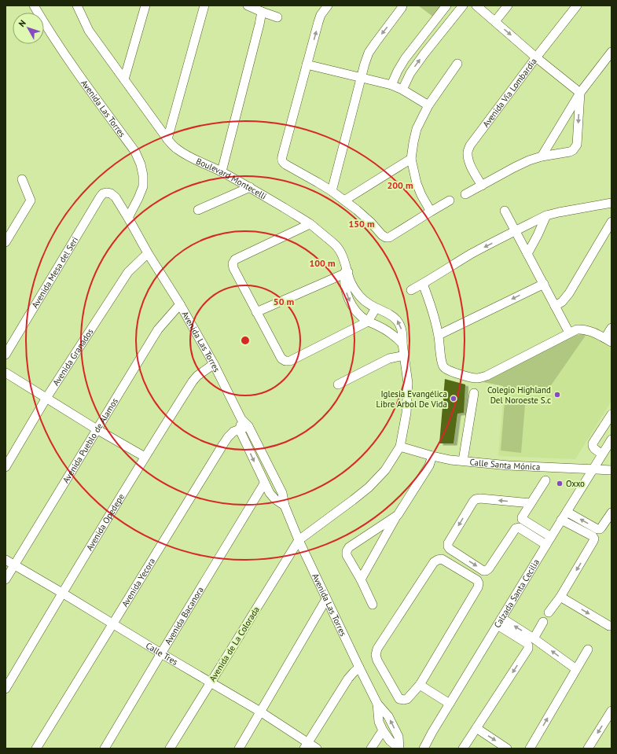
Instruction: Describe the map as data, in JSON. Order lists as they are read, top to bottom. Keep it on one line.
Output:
{"streets":{"street":["Avenida Vía Lombardia","Avenida Las Torres","Boulevard Montecelli","Avenida Mesa del Seri","Avenida Granados","Avenida Pueblo de Alamos","Calle Santa Mónica","Avenida Opedepe","Avenida Yecora","Calzada Santa Cecilia","Avenida Bacanora","Avenida de La Colorada","Calle Tres"]},"crossings":[["Avenida Las Torres","Avenida Mesa del Seri"],["Avenida Las Torres","Avenida Granados"],["Avenida Las Torres","Avenida Pueblo de Alamos"],["Avenida Las Torres","Avenida Opedepe"],["Avenida Las Torres","Avenida Yecora"],["Avenida Las Torres","Avenida Bacanora"],["Avenida Las Torres","Avenida de La Colorada"],["Boulevard Montecelli","Calle Santa Mónica"],["Avenida Pueblo de Alamos","Calle Tres"],["Calle Santa Mónica","Calzada Santa Cecilia"],["Avenida Opedepe","Calle Tres"],["Avenida Yecora","Calle Tres"],["Avenida Bacanora","Calle Tres"],["Avenida de La Colorada","Calle Tres"]],"places":["Colegio Highland Del Noroeste S.c","Iglesia Evangélica Libre Arbol De Vida","Oxxo"],"north":"top left","rings":["200 m","150 m","100 m","50 m"]}
